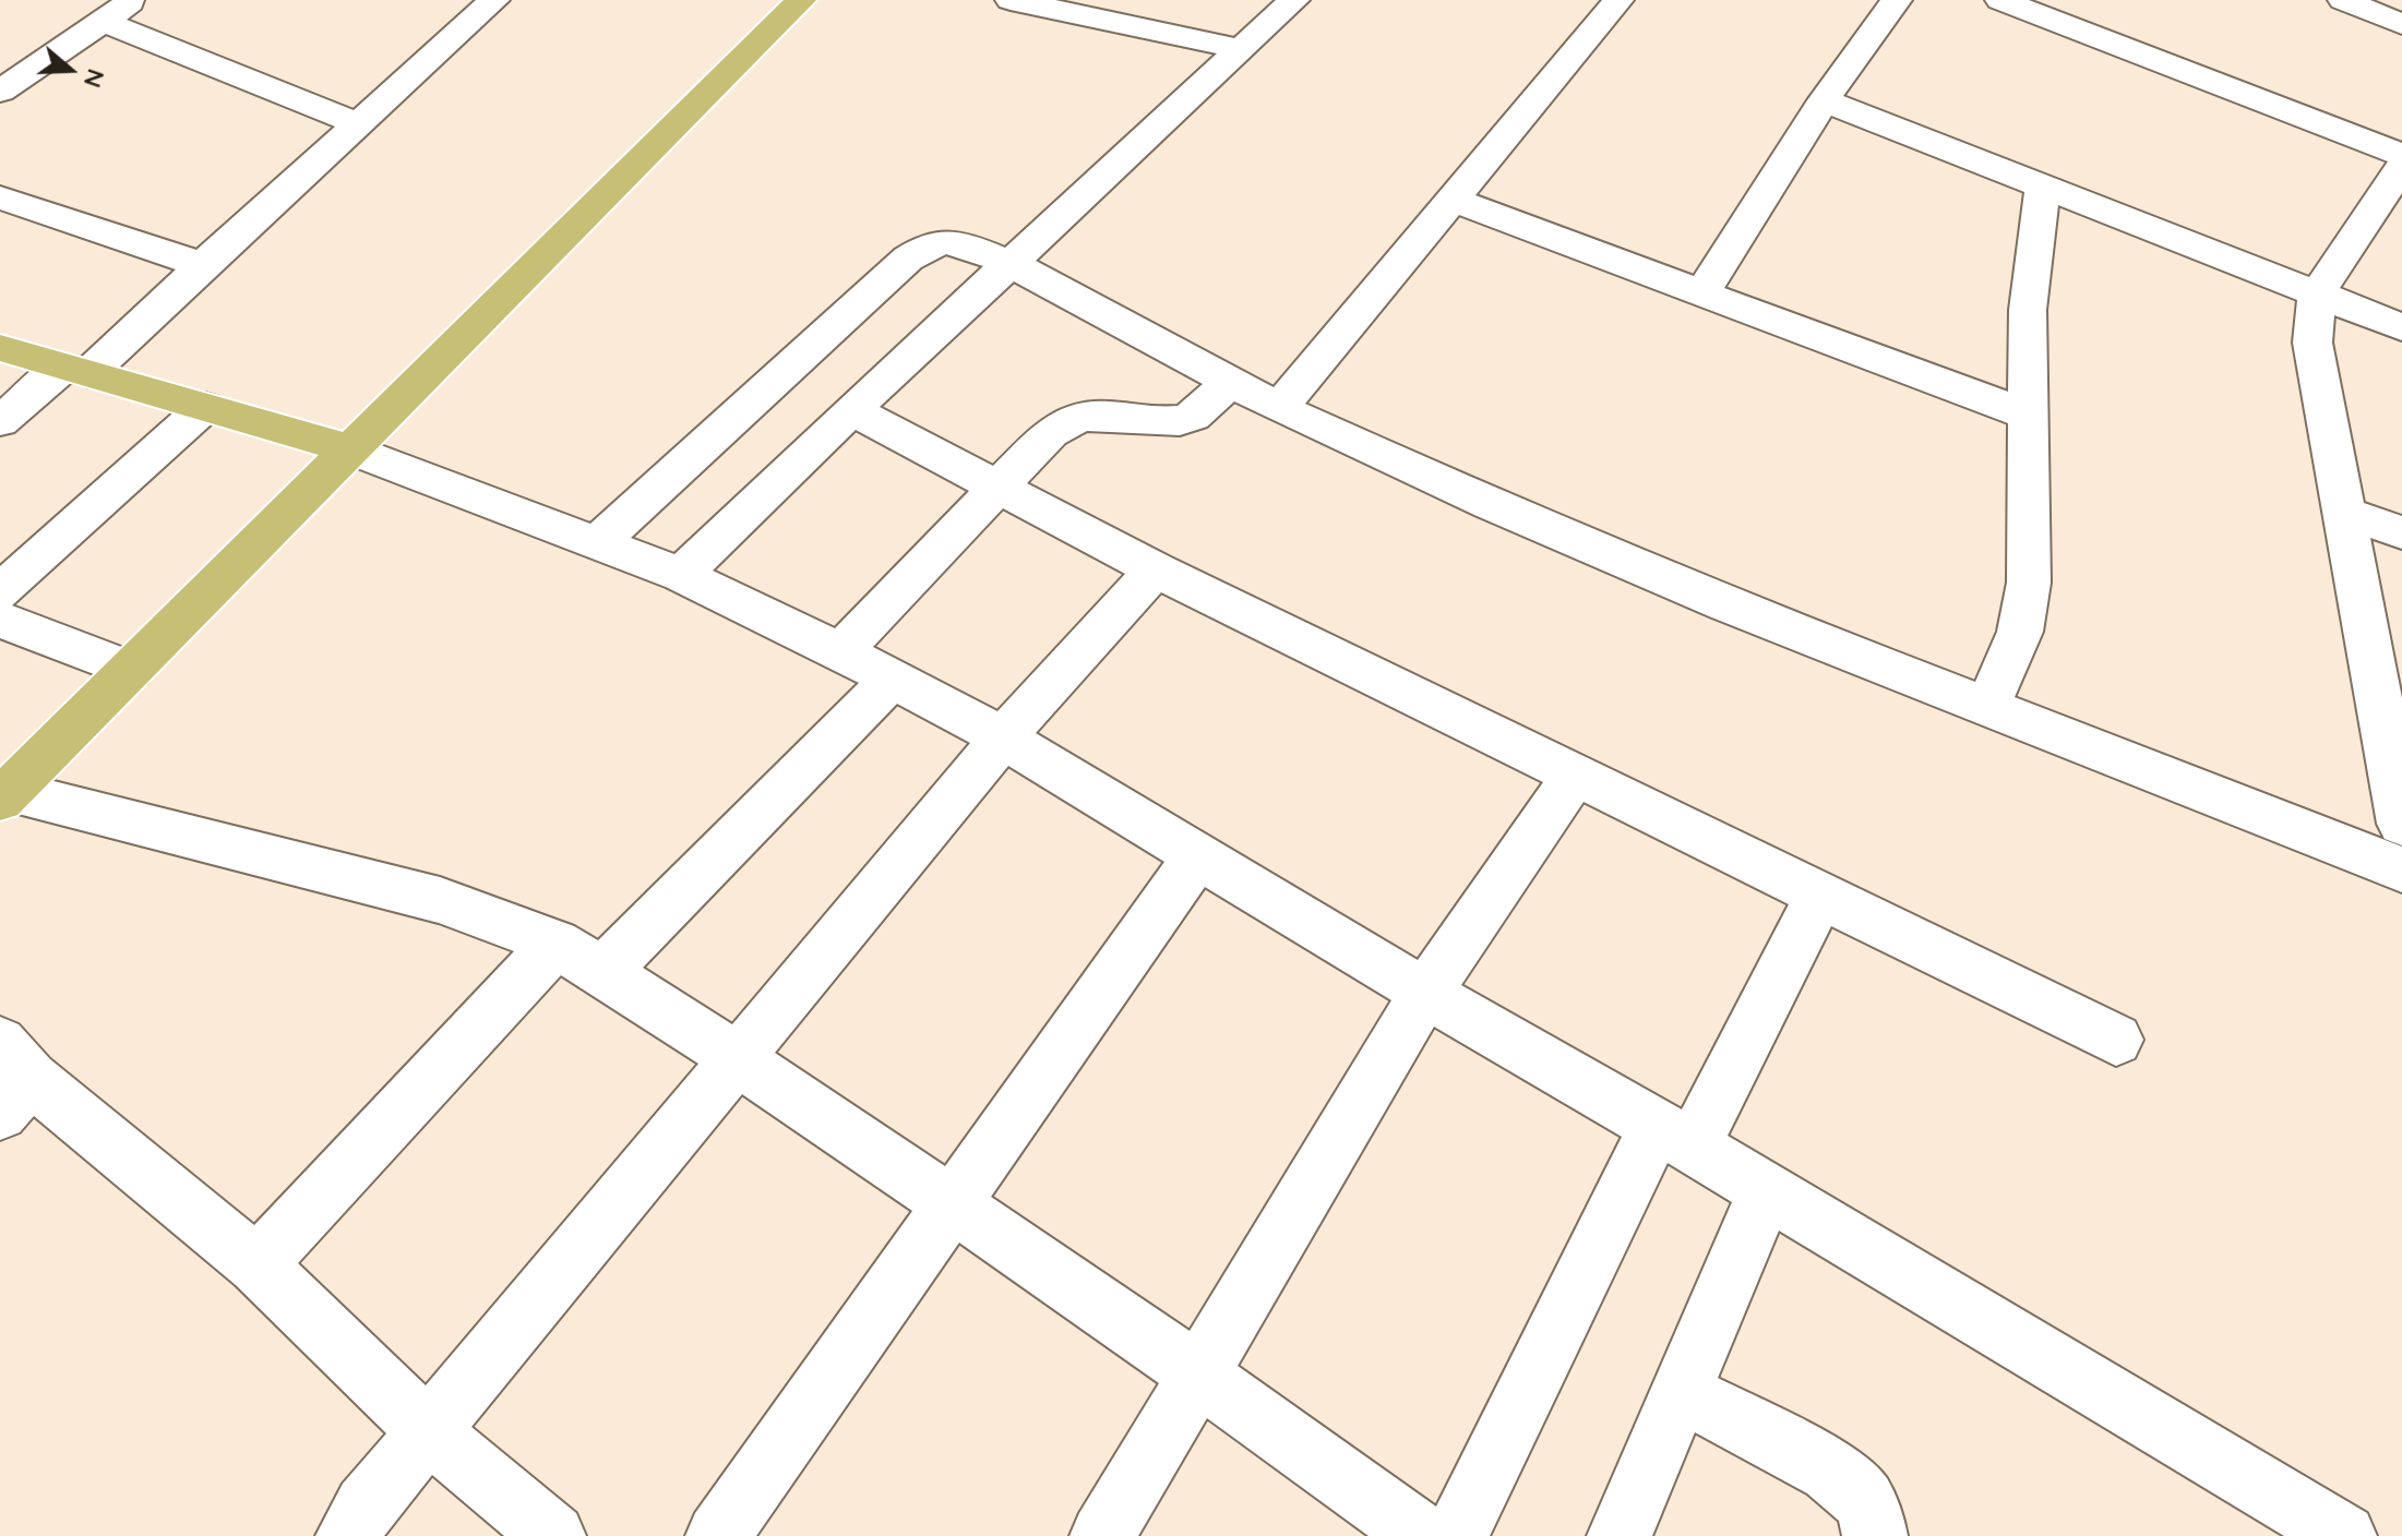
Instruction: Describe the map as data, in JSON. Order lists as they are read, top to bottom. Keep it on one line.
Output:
{"north":"right"}
